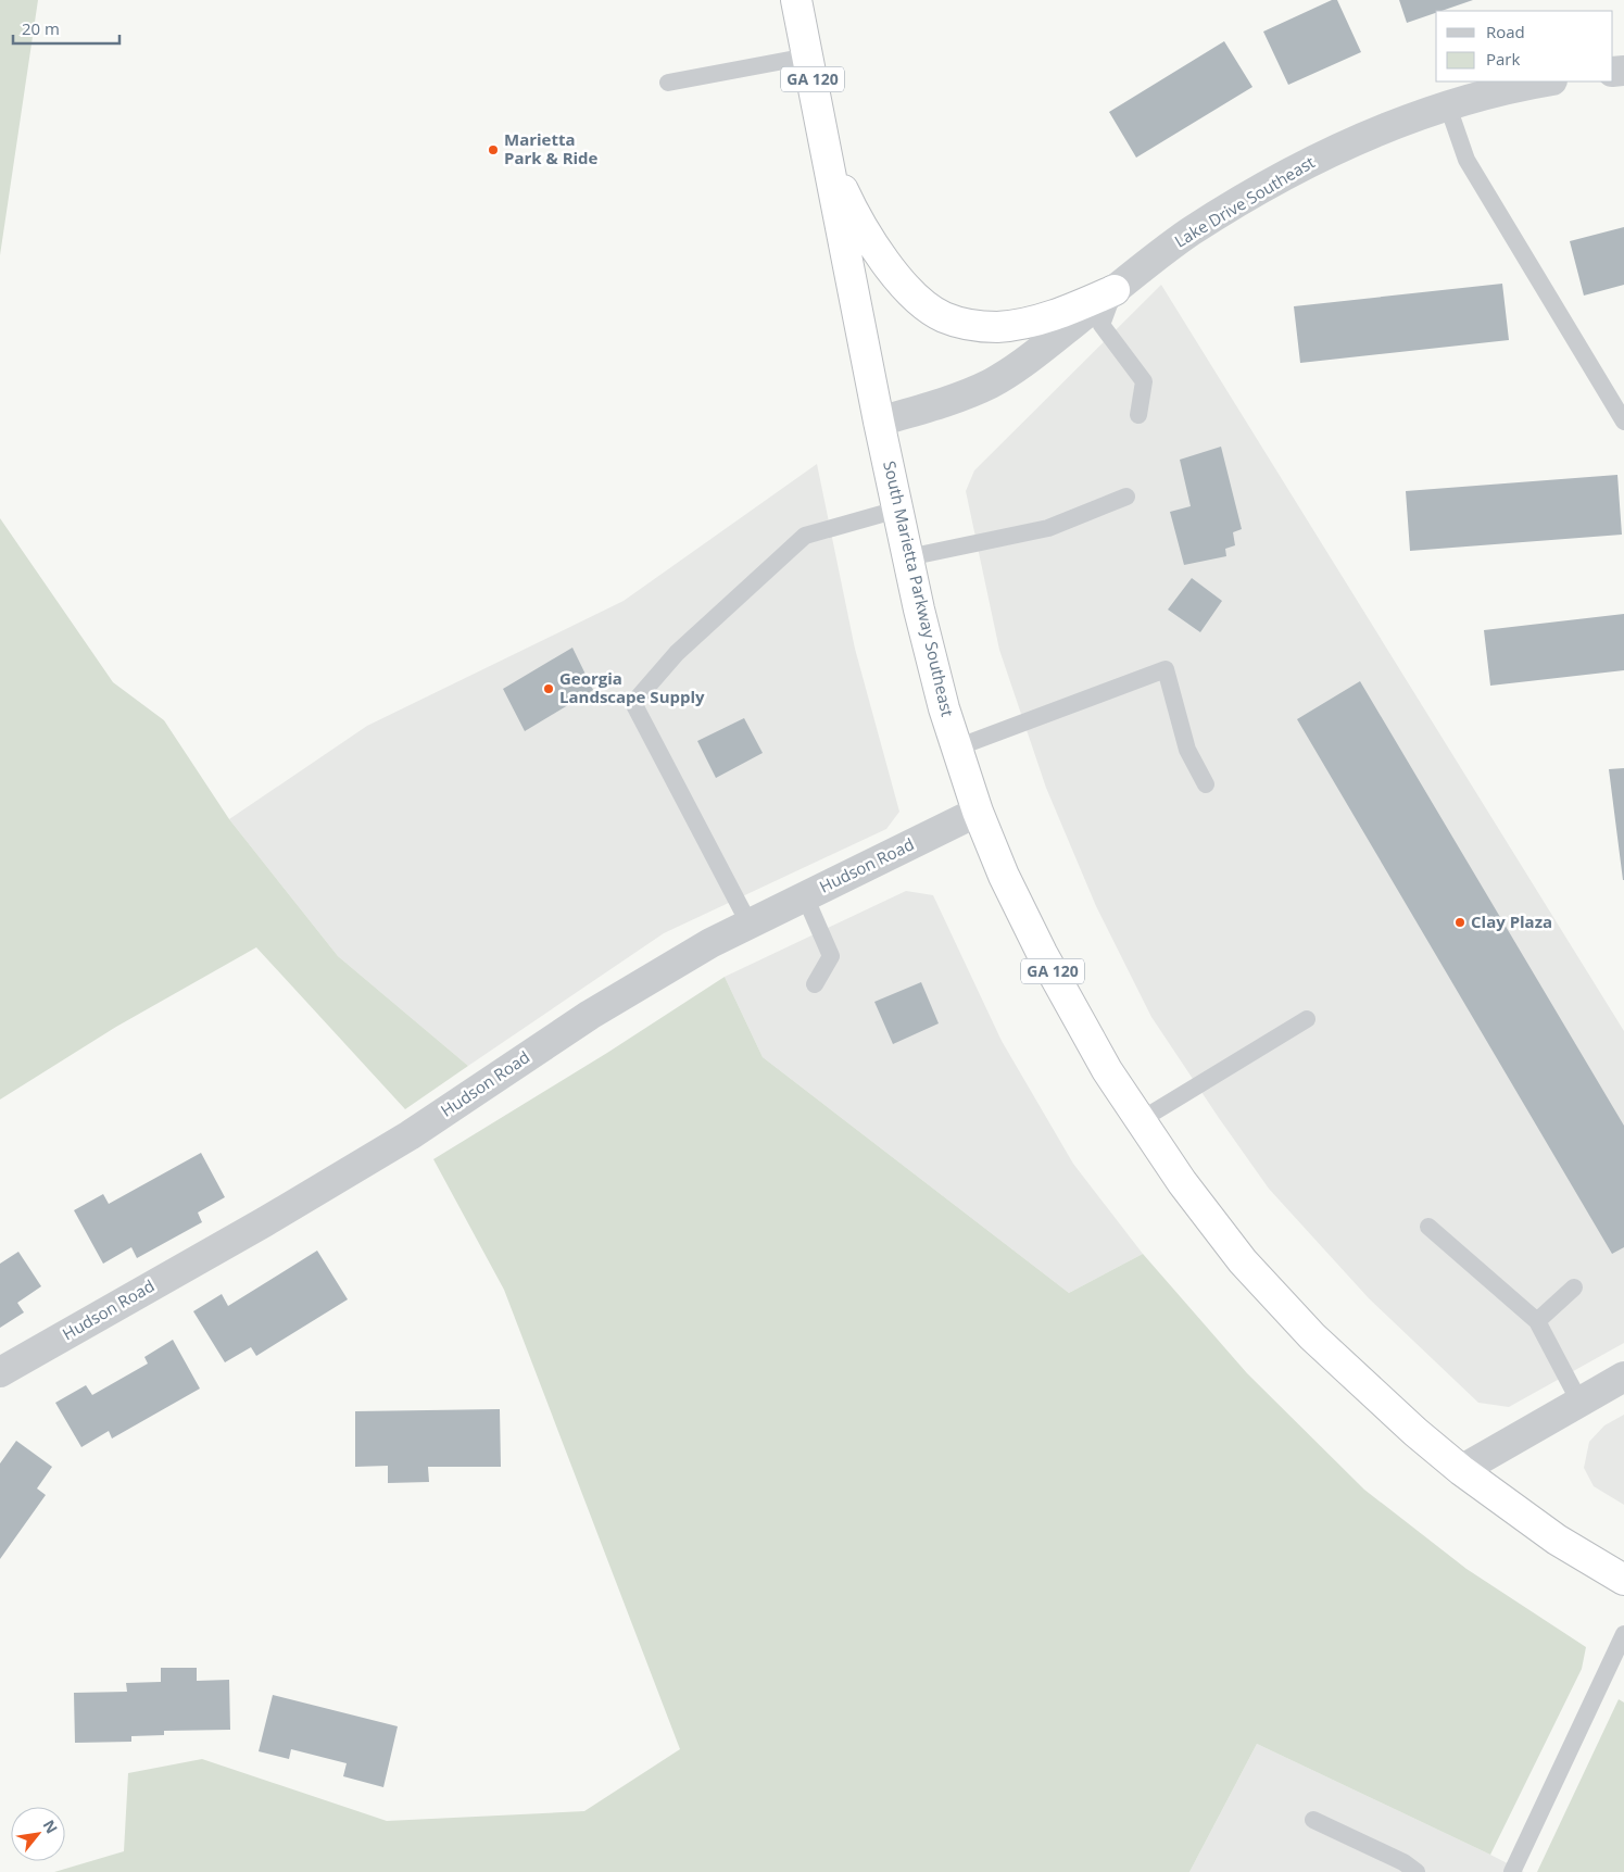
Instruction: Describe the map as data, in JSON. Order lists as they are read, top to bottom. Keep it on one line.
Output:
{"streets":{"highway":["GA 120","South Marietta Parkway Southeast"],"street":["Lake Drive Southeast","Hudson Road"]},"crossings":[["Lake Drive Southeast","South Marietta Parkway Southeast"],["South Marietta Parkway Southeast","Hudson Road"]],"places":["Marietta Park & Ride","Georgia Landscape Supply","Clay Plaza"],"legend":["Road","Park"],"scale_bar":"20 m","north":"top right"}
